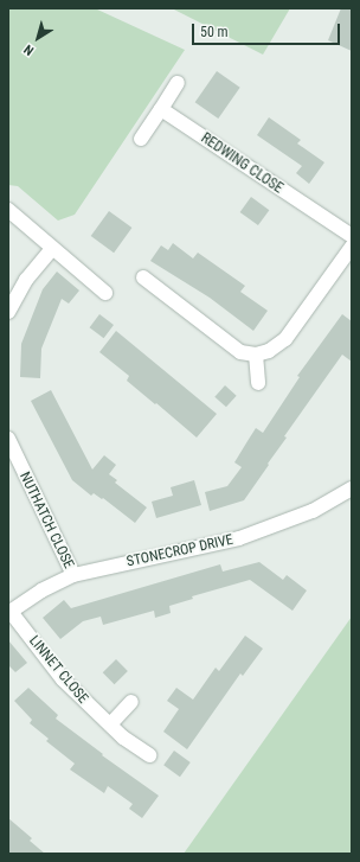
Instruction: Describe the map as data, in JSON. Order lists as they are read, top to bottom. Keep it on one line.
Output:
{"streets":{"street":["REDWING CLOSE","NUTHATCH CLOSE","STONECROP DRIVE","LINNET CLOSE"]},"crossings":[["NUTHATCH CLOSE","STONECROP DRIVE"],["STONECROP DRIVE","LINNET CLOSE"]],"scale_bar":"50 m","north":"bottom left"}
